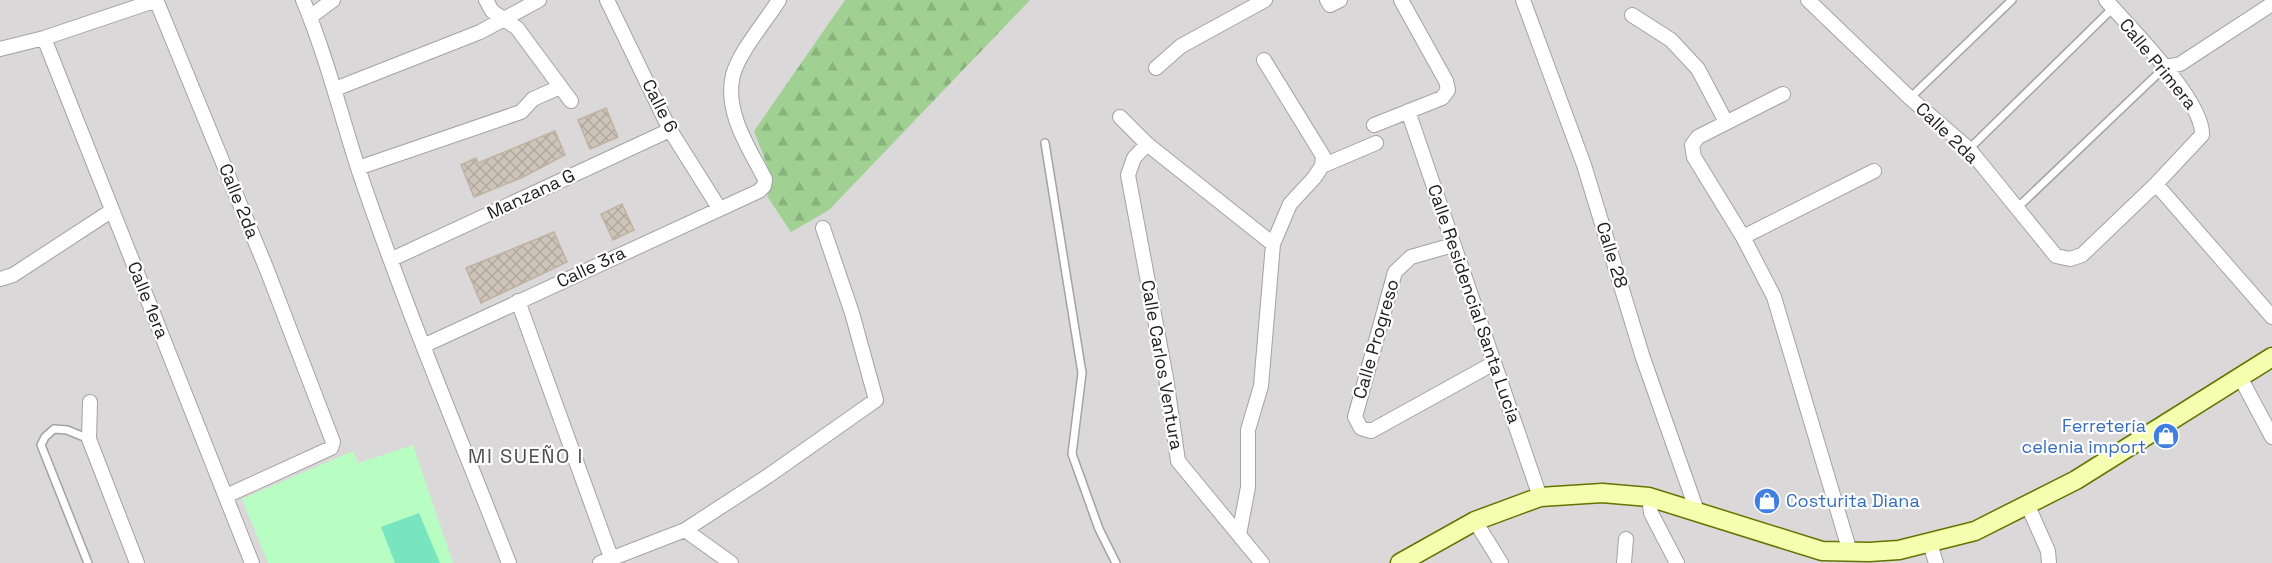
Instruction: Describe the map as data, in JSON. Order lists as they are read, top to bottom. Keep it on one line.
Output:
{"streets":{"street":["Calle Primera","Calle 6","Calle 2da","Manzana G","Calle 28","Calle 3ra","Calle 1era","Calle Residencial Santa Lucia","Calle Progreso","Calle Carlos Ventura"]},"crossings":[["Calle Primera","Calle 2da"],["Calle 6","Manzana G"],["Calle 6","Calle 3ra"],["Calle 2da","Calle 1era"],["Calle Residencial Santa Lucia","Calle Progreso"]],"districts":["MI SUEÑO I"],"places":{"shop":["Ferretería celenia import","Costurita Diana"]}}
